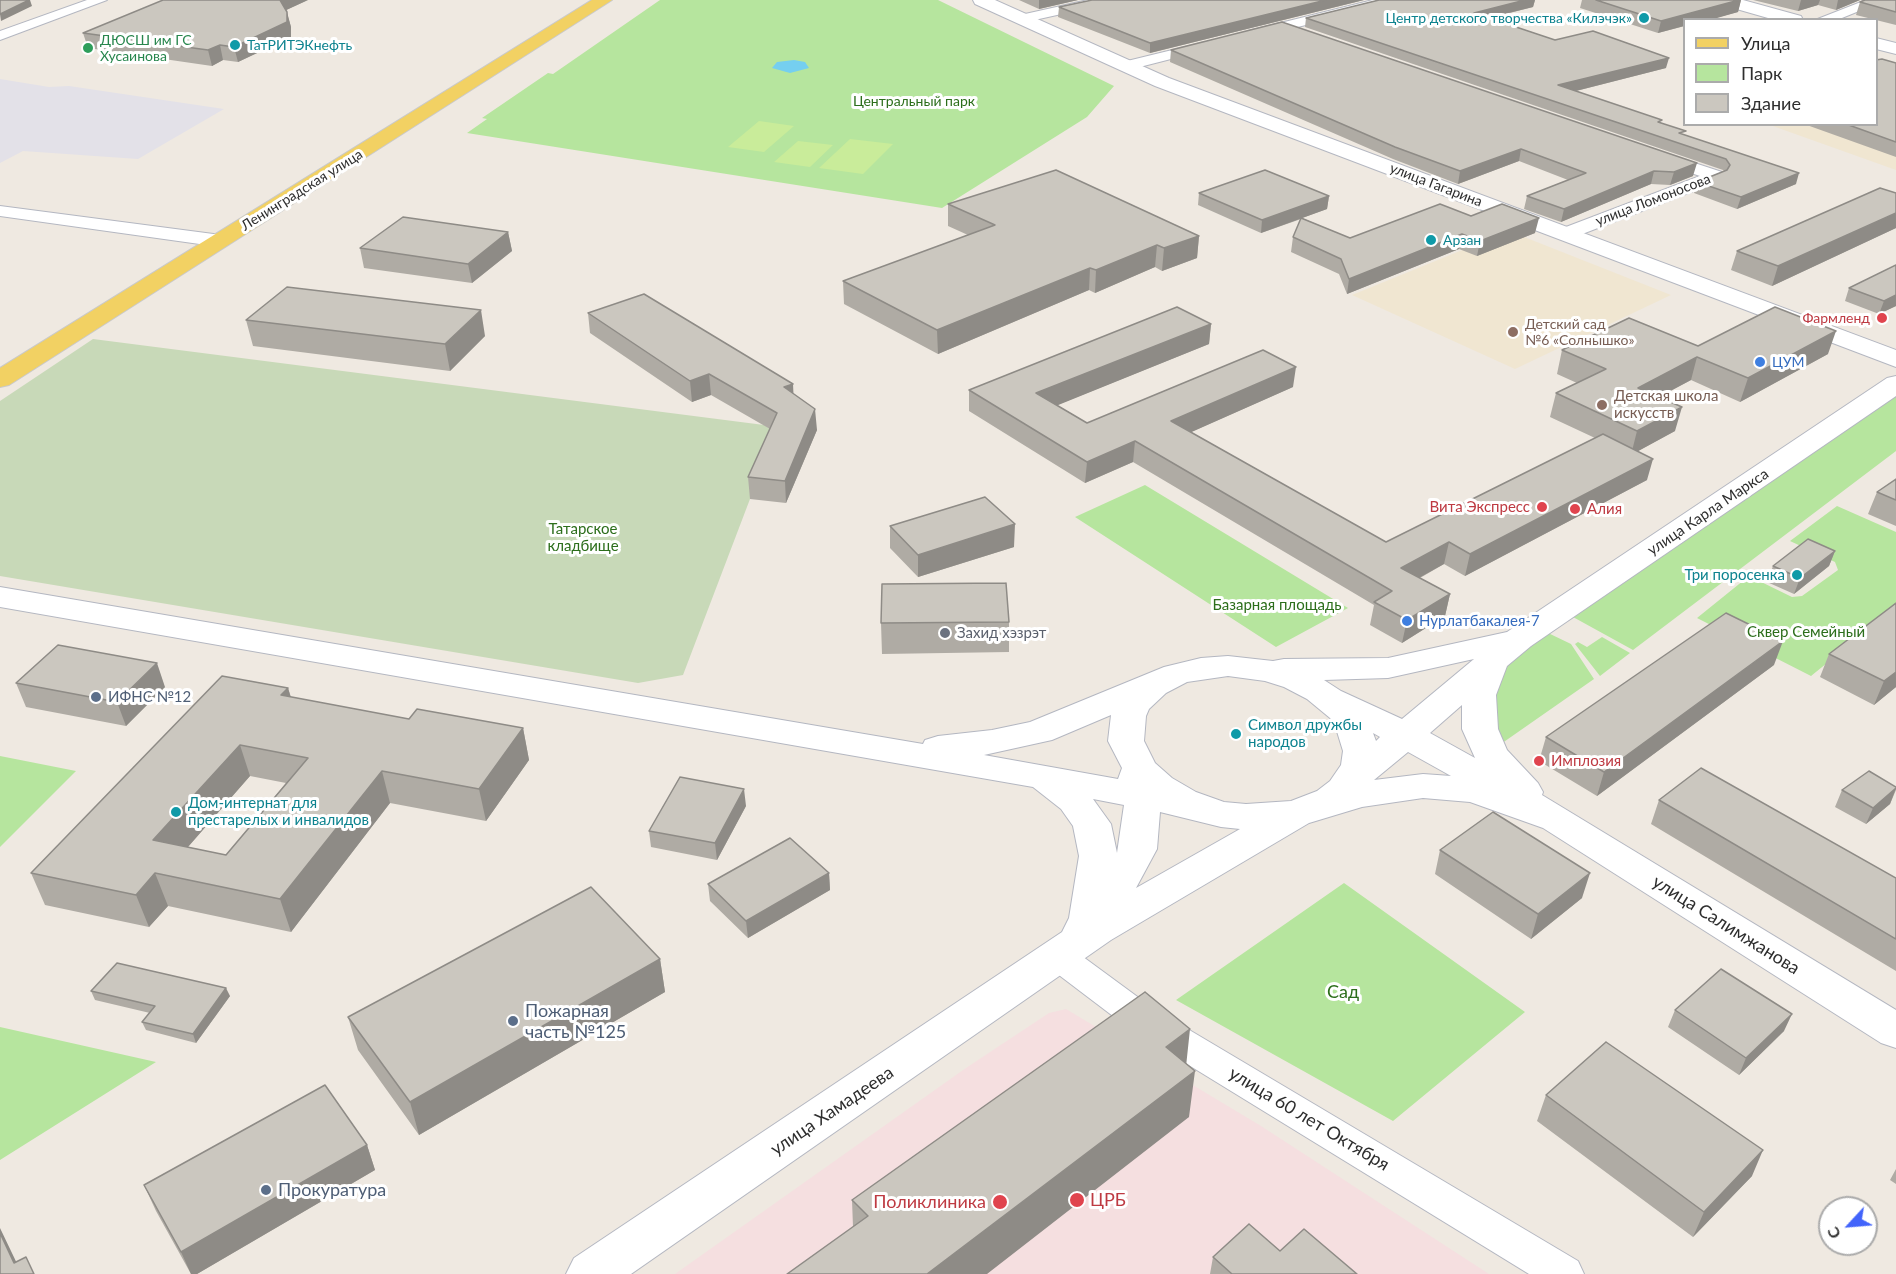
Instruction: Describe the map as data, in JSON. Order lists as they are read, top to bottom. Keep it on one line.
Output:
{"streets":{"main road":["Ленинградская улица"],"street":["улица Гагарина","улица Ломоносова","улица Карла Маркса","улица Салимжанова","улица Хамадеева","улица 60 лет Октября"]},"crossings":[["улица Гагарина","улица Ломоносова"],["улица Карла Маркса","улица Хамадеева"],["улица Хамадеева","улица 60 лет Октября"]],"parks":["Центральный парк","Татарское кладбище","Базарная площадь","Сквер Семейный","Сад"],"places":["Центр детского творчества «Килэчэк»","ТатРИТЭКнефть","ДЮСШ им ГС Хусаинова","Арзан","Фармленд","Детский сад №6 «Солнышко»","ЦУМ","Детская школа искусств","Вита Экспресс","Алия","Три поросенка","Нурлатбакалея-7","Захид хэзрэт","ИФНС №12","Символ дружбы народов","Имплозия","Дом-интернат для престарелых и инвалидов","Пожарная часть №125","Прокуратура","ЦРБ","Поликлиника"],"legend":["Улица","Парк","Здание"],"north":"bottom left"}
